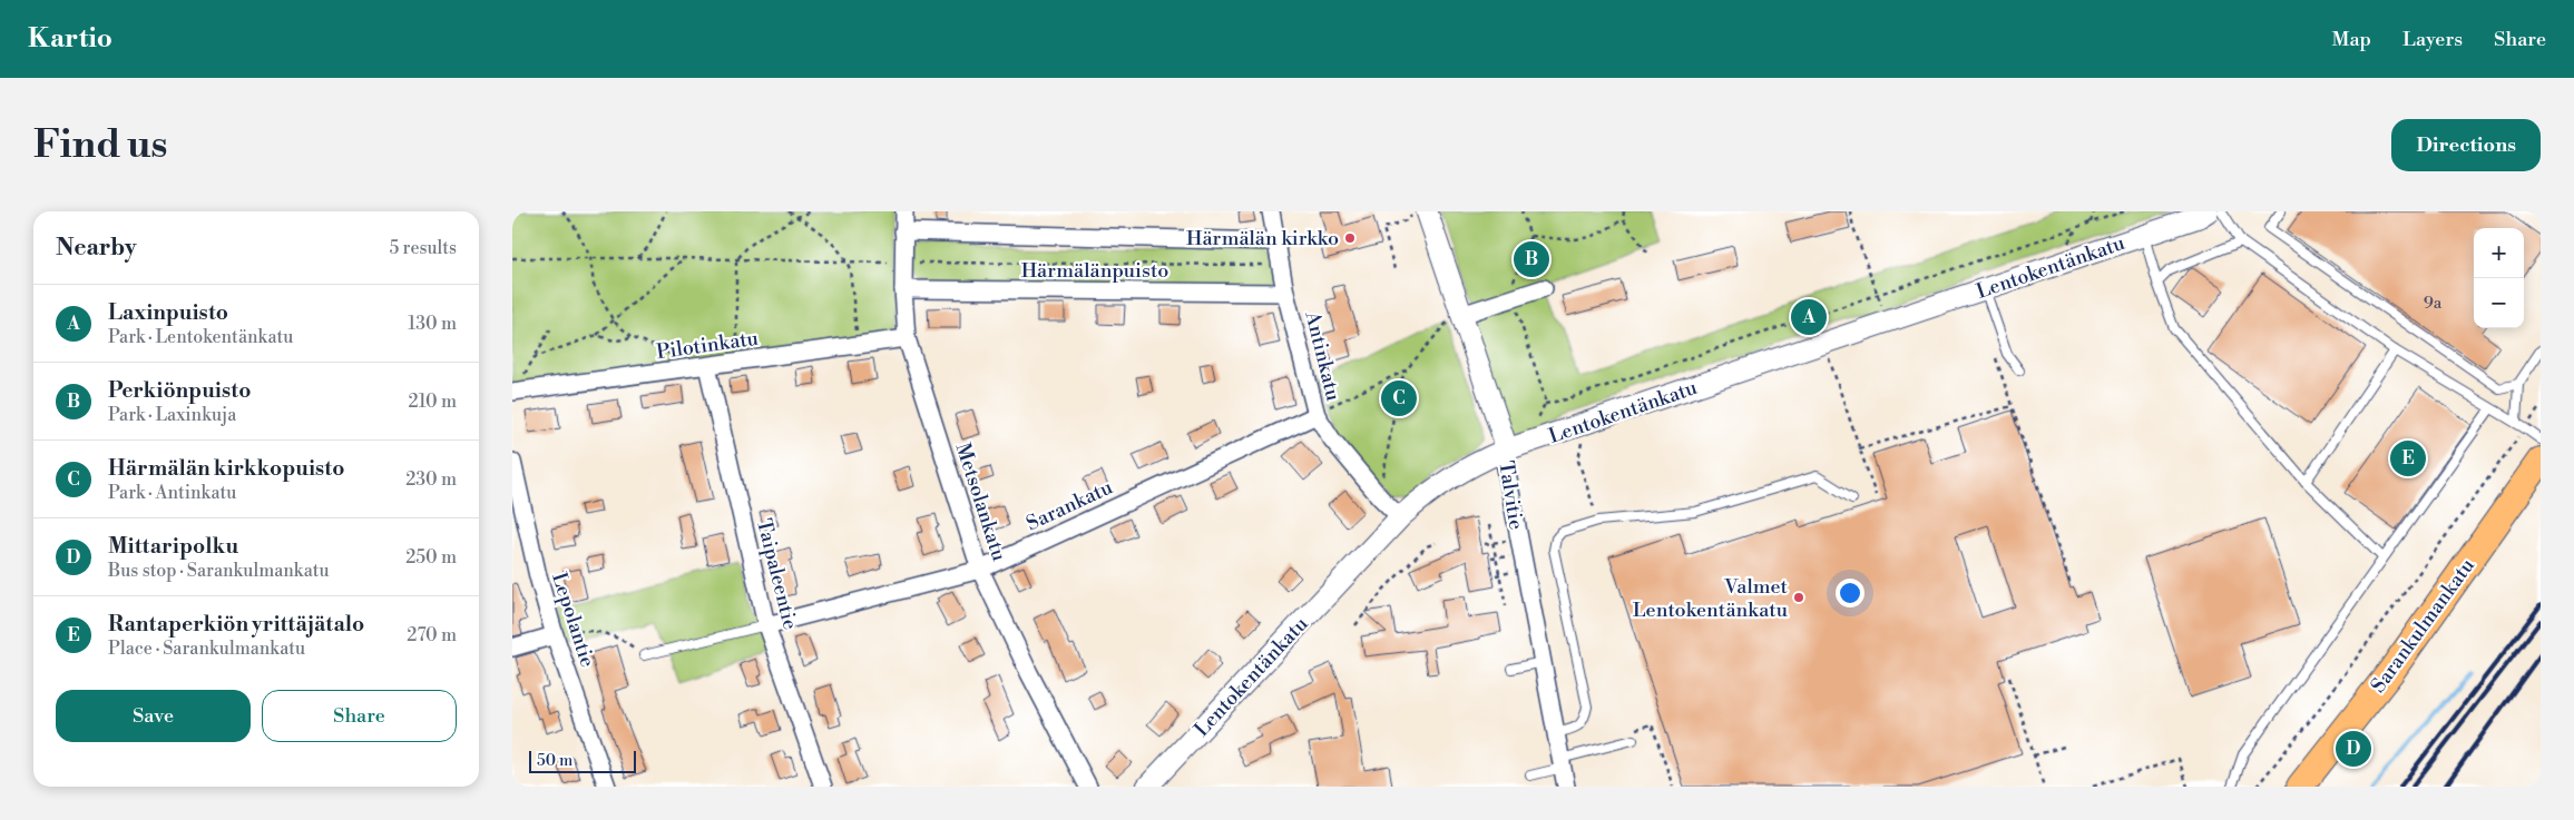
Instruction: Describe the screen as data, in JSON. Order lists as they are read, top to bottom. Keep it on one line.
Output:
{"streets":{"main road":["Sarankulmankatu"],"street":["Lentokentänkatu","Härmälänpuisto","Pilotinkatu","Antinkatu","Talvitie","Metsolankatu","Sarankatu","Taipaleentie","Lepolantie"]},"crossings":[["Lentokentänkatu","Antinkatu"],["Lentokentänkatu","Talvitie"],["Härmälänpuisto","Antinkatu"],["Härmälänpuisto","Metsolankatu"],["Pilotinkatu","Metsolankatu"],["Pilotinkatu","Taipaleentie"],["Antinkatu","Sarankatu"],["Metsolankatu","Sarankatu"],["Sarankatu","Taipaleentie"]],"places":["Härmälän kirkko","Valmet Lentokentänkatu"],"house_numbers":["9a"],"scale_bar":"50 m","page":{"header":"Kartio","nav":["Map","Layers","Share"],"buttons":["Directions",["Save","Share"]],"title":"Find us","heading":["Nearby","5 results"],"map_buttons":["+","−"],"pins":["B","A","C","E","D"],"list":[{"mark":"A","name":"Laxinpuisto","note":"Park · Lentokentänkatu","value":"130 m"},{"mark":"B","name":"Perkiönpuisto","note":"Park · Laxinkuja","value":"210 m"},{"mark":"C","name":"Härmälän kirkkopuisto","note":"Park · Antinkatu","value":"230 m"},{"mark":"D","name":"Mittaripolku","note":"Bus stop · Sarankulmankatu","value":"250 m"},{"mark":"E","name":"Rantaperkiön yrittäjätalo","note":"Place · Sarankulmankatu","value":"270 m"}],"scale":"50 m"}}
